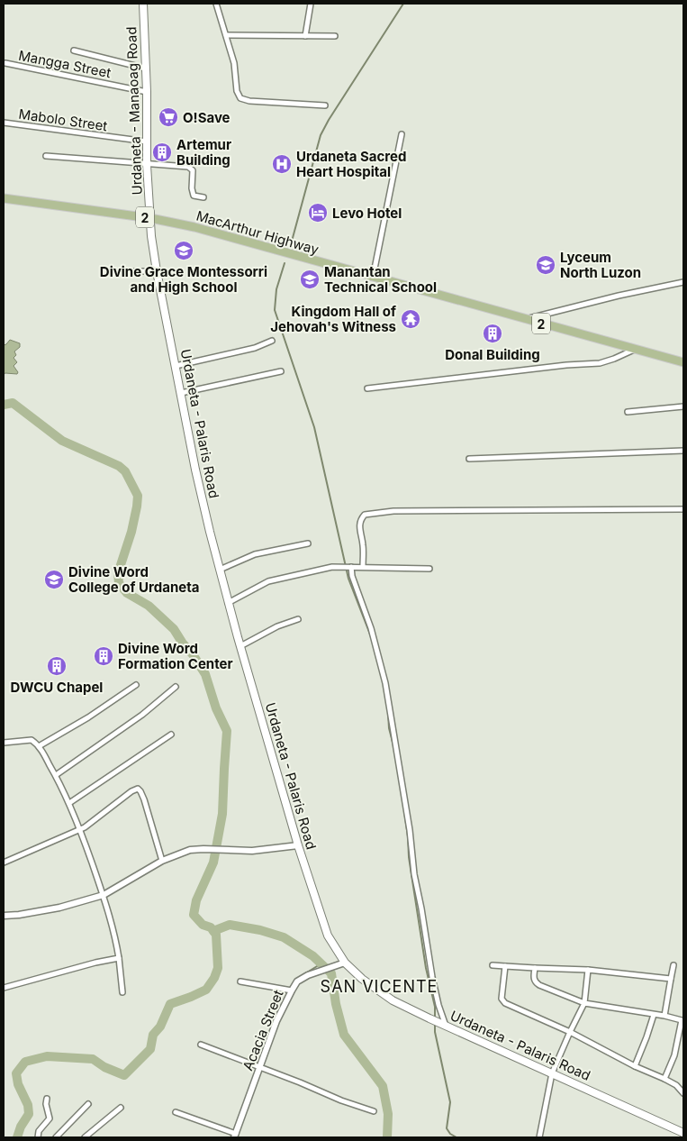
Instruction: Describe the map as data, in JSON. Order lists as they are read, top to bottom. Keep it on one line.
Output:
{"streets":{"main road":["Urdaneta - Manaoag Road","2","MacArthur Highway","Urdaneta - Palaris Road"],"street":["Mangga Street","Mabolo Street","Acacia Street"]},"crossings":[["Mangga Street","Urdaneta - Manaoag Road"],["Urdaneta - Manaoag Road","Mabolo Street"],["Urdaneta - Manaoag Road","MacArthur Highway"],["Urdaneta - Manaoag Road","Urdaneta - Palaris Road"],["MacArthur Highway","Urdaneta - Palaris Road"],["Urdaneta - Palaris Road","Acacia Street"]],"districts":["SAN VICENTE"],"places":{"supermarket":["O!Save"],"building":["Artemur Building","Donal Building","Divine Word Formation Center","DWCU Chapel"],"hospital":["Urdaneta Sacred Heart Hospital"],"hotel":["Levo Hotel"],"school or university":["Divine Grace Montessorri and High School","Lyceum North Luzon","Manantan Technical School","Divine Word College of Urdaneta"],"temple":["Kingdom Hall of Jehovah's Witness"]}}
